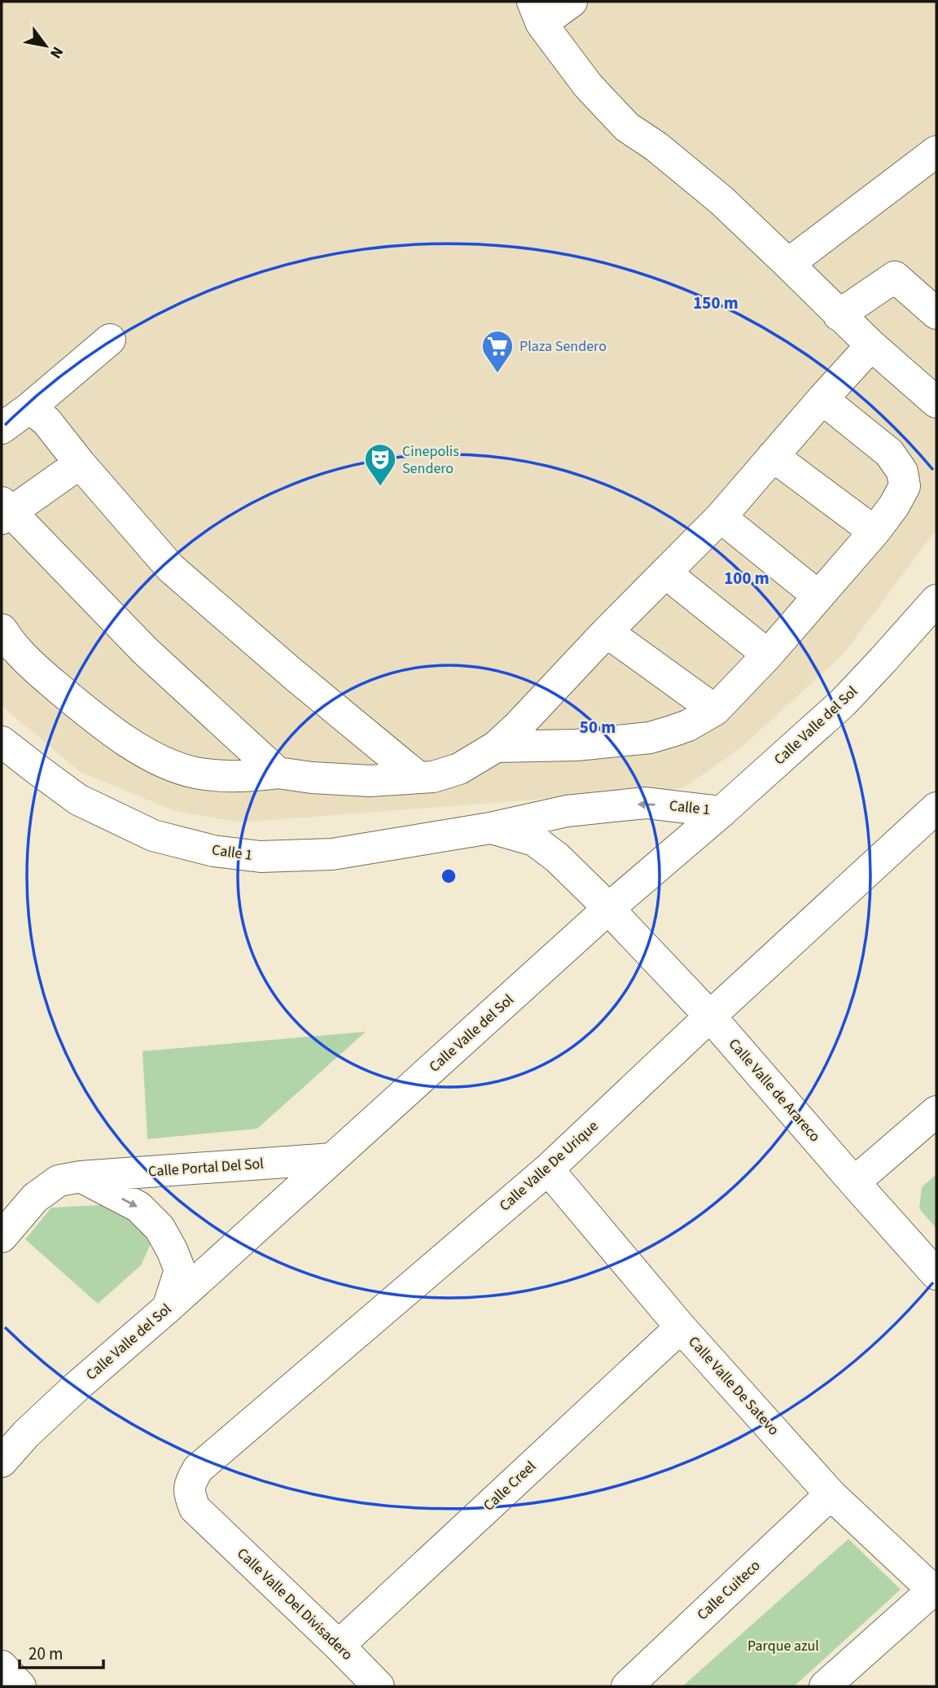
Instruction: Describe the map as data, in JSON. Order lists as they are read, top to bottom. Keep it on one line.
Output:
{"streets":{"street":["Calle Valle del Sol","Calle 1","Calle Valle de Arareco","Calle Valle De Urique","Calle Portal Del Sol","Calle Valle De Satevo","Calle Creel","Calle Cuiteco","Calle Valle Del Divisadero"]},"crossings":[["Calle Valle del Sol","Calle 1"],["Calle Valle del Sol","Calle Valle de Arareco"],["Calle Valle del Sol","Calle Portal Del Sol"],["Calle 1","Calle Valle de Arareco"],["Calle Valle de Arareco","Calle Valle De Urique"],["Calle Valle De Urique","Calle Valle De Satevo"],["Calle Valle De Urique","Calle Valle Del Divisadero"],["Calle Valle De Satevo","Calle Creel"],["Calle Valle De Satevo","Calle Cuiteco"],["Calle Creel","Calle Valle Del Divisadero"]],"parks":["Parque azul"],"places":{"supermarket":["Plaza Sendero"],"theatre":["Cinepolis Sendero"]},"scale_bar":"20 m","north":"bottom right","rings":["150 m","100 m","50 m"]}
